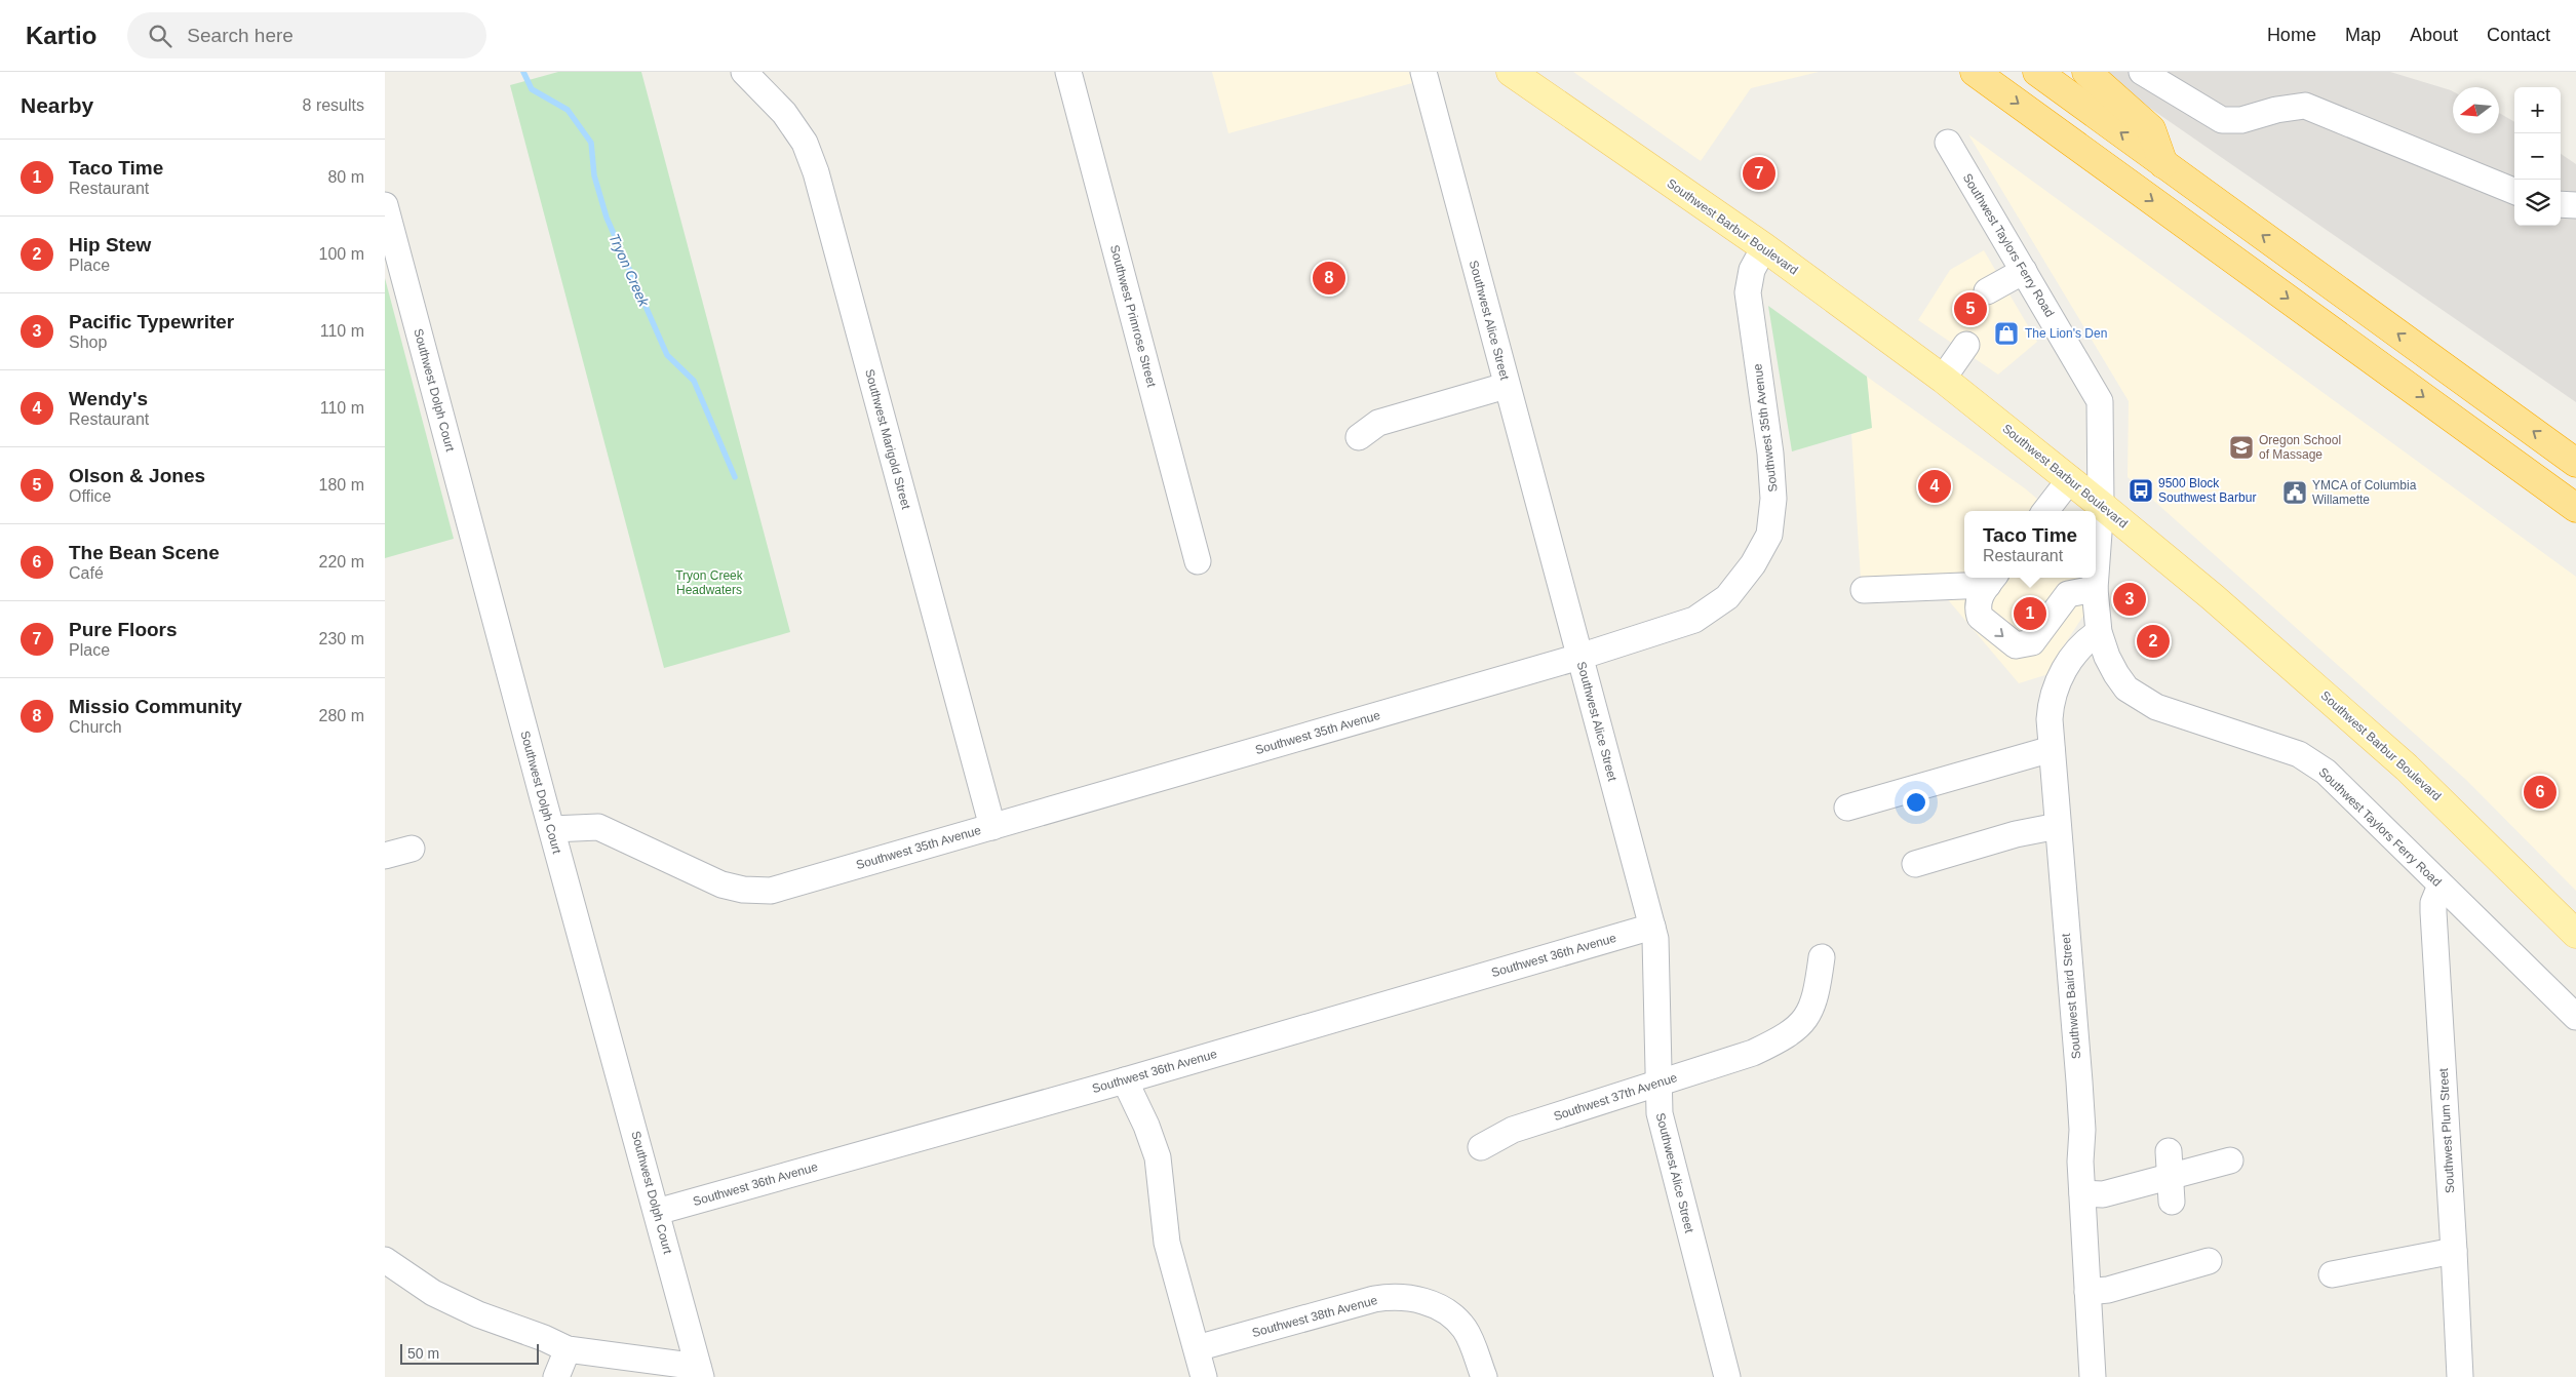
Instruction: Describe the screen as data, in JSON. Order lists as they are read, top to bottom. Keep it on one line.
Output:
{"streets":{"main road":["Southwest Barbur Boulevard"],"street":["Southwest Taylors Ferry Road","Southwest Primrose Street","Southwest Alice Street","Southwest Dolph Court","Southwest 35th Avenue","Southwest Marigold Street","Southwest 36th Avenue","Southwest Baird Street","Southwest 37th Avenue","Southwest Plum Street","Southwest 38th Avenue"]},"crossings":[["Southwest Barbur Boulevard","Southwest Taylors Ferry Road"],["Southwest Barbur Boulevard","Southwest 35th Avenue"],["Southwest Taylors Ferry Road","Southwest Baird Street"],["Southwest Taylors Ferry Road","Southwest Plum Street"],["Southwest Alice Street","Southwest 35th Avenue"],["Southwest Alice Street","Southwest 36th Avenue"],["Southwest Alice Street","Southwest 37th Avenue"],["Southwest Dolph Court","Southwest 35th Avenue"],["Southwest Dolph Court","Southwest 36th Avenue"],["Southwest 35th Avenue","Southwest Marigold Street"]],"water":["Tryon Creek"],"parks":["Tryon Creek Headwaters"],"places":{"shop":["The Lion's Den"],"school or university":["Oregon School of Massage"],"bus stop":["9500 Block Southwest Barbur"],"public building":["YMCA of Columbia Willamette"]},"scale_bar":"50 m","north":"left","page":{"header":"Kartio","search":"Search here","nav":["Home","Map","About","Contact"],"heading":["Nearby","8 results"],"map_buttons":["+","−"],"list":[{"mark":"1","name":"Taco Time","note":"Restaurant","value":"80 m"},{"mark":"2","name":"Hip Stew","note":"Place","value":"100 m"},{"mark":"3","name":"Pacific Typewriter","note":"Shop","value":"110 m"},{"mark":"4","name":"Wendy's","note":"Restaurant","value":"110 m"},{"mark":"5","name":"Olson & Jones","note":"Office","value":"180 m"},{"mark":"6","name":"The Bean Scene","note":"Café","value":"220 m"},{"mark":"7","name":"Pure Floors","note":"Place","value":"230 m"},{"mark":"8","name":"Missio Community","note":"Church","value":"280 m"}],"pins":["7","8","5","4","3","1","2","6"],"popup":["Taco Time","Restaurant"],"scale":"50 m"}}
